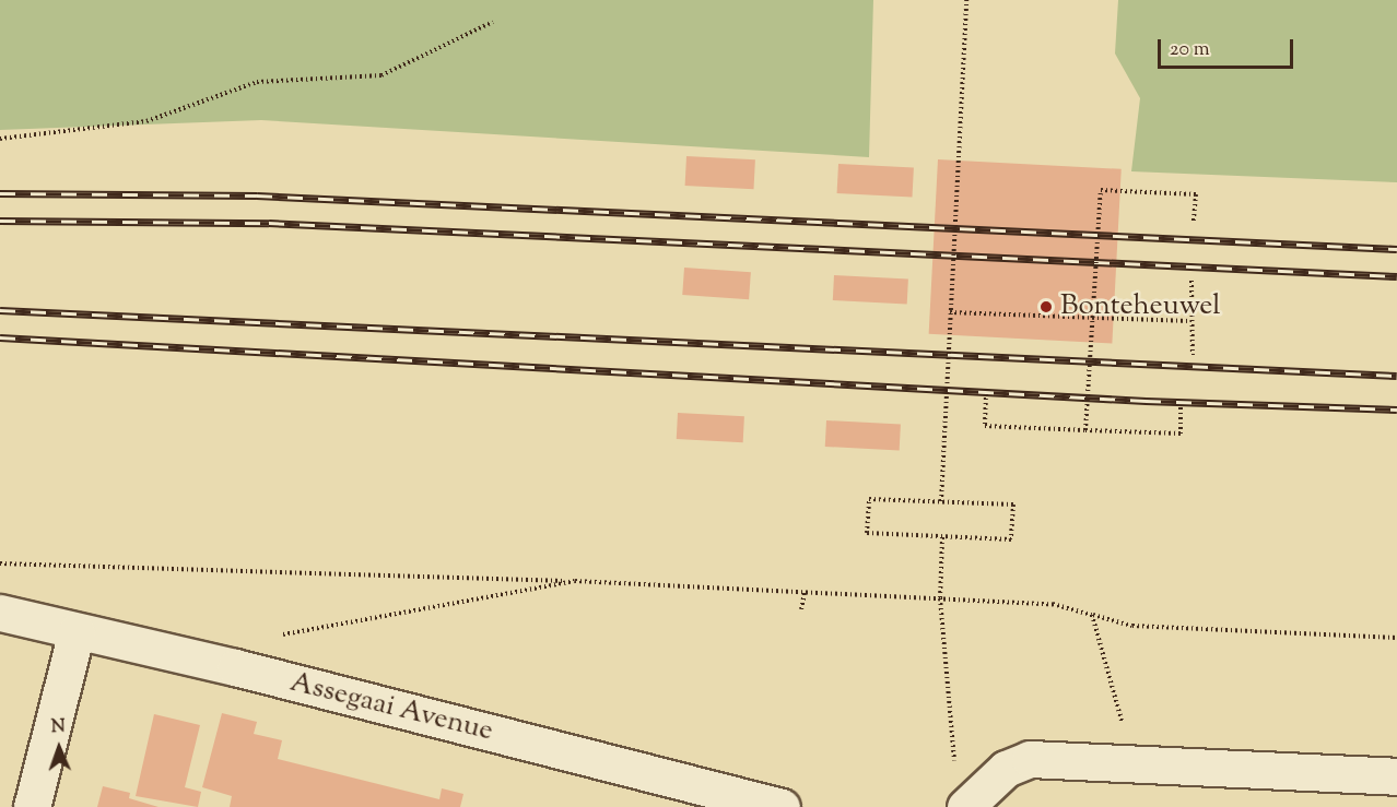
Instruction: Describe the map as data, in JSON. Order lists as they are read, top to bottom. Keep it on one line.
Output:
{"streets":{"street":["Assegaai Avenue"]},"places":["Bonteheuwel"],"scale_bar":"20 m","north":"top"}
